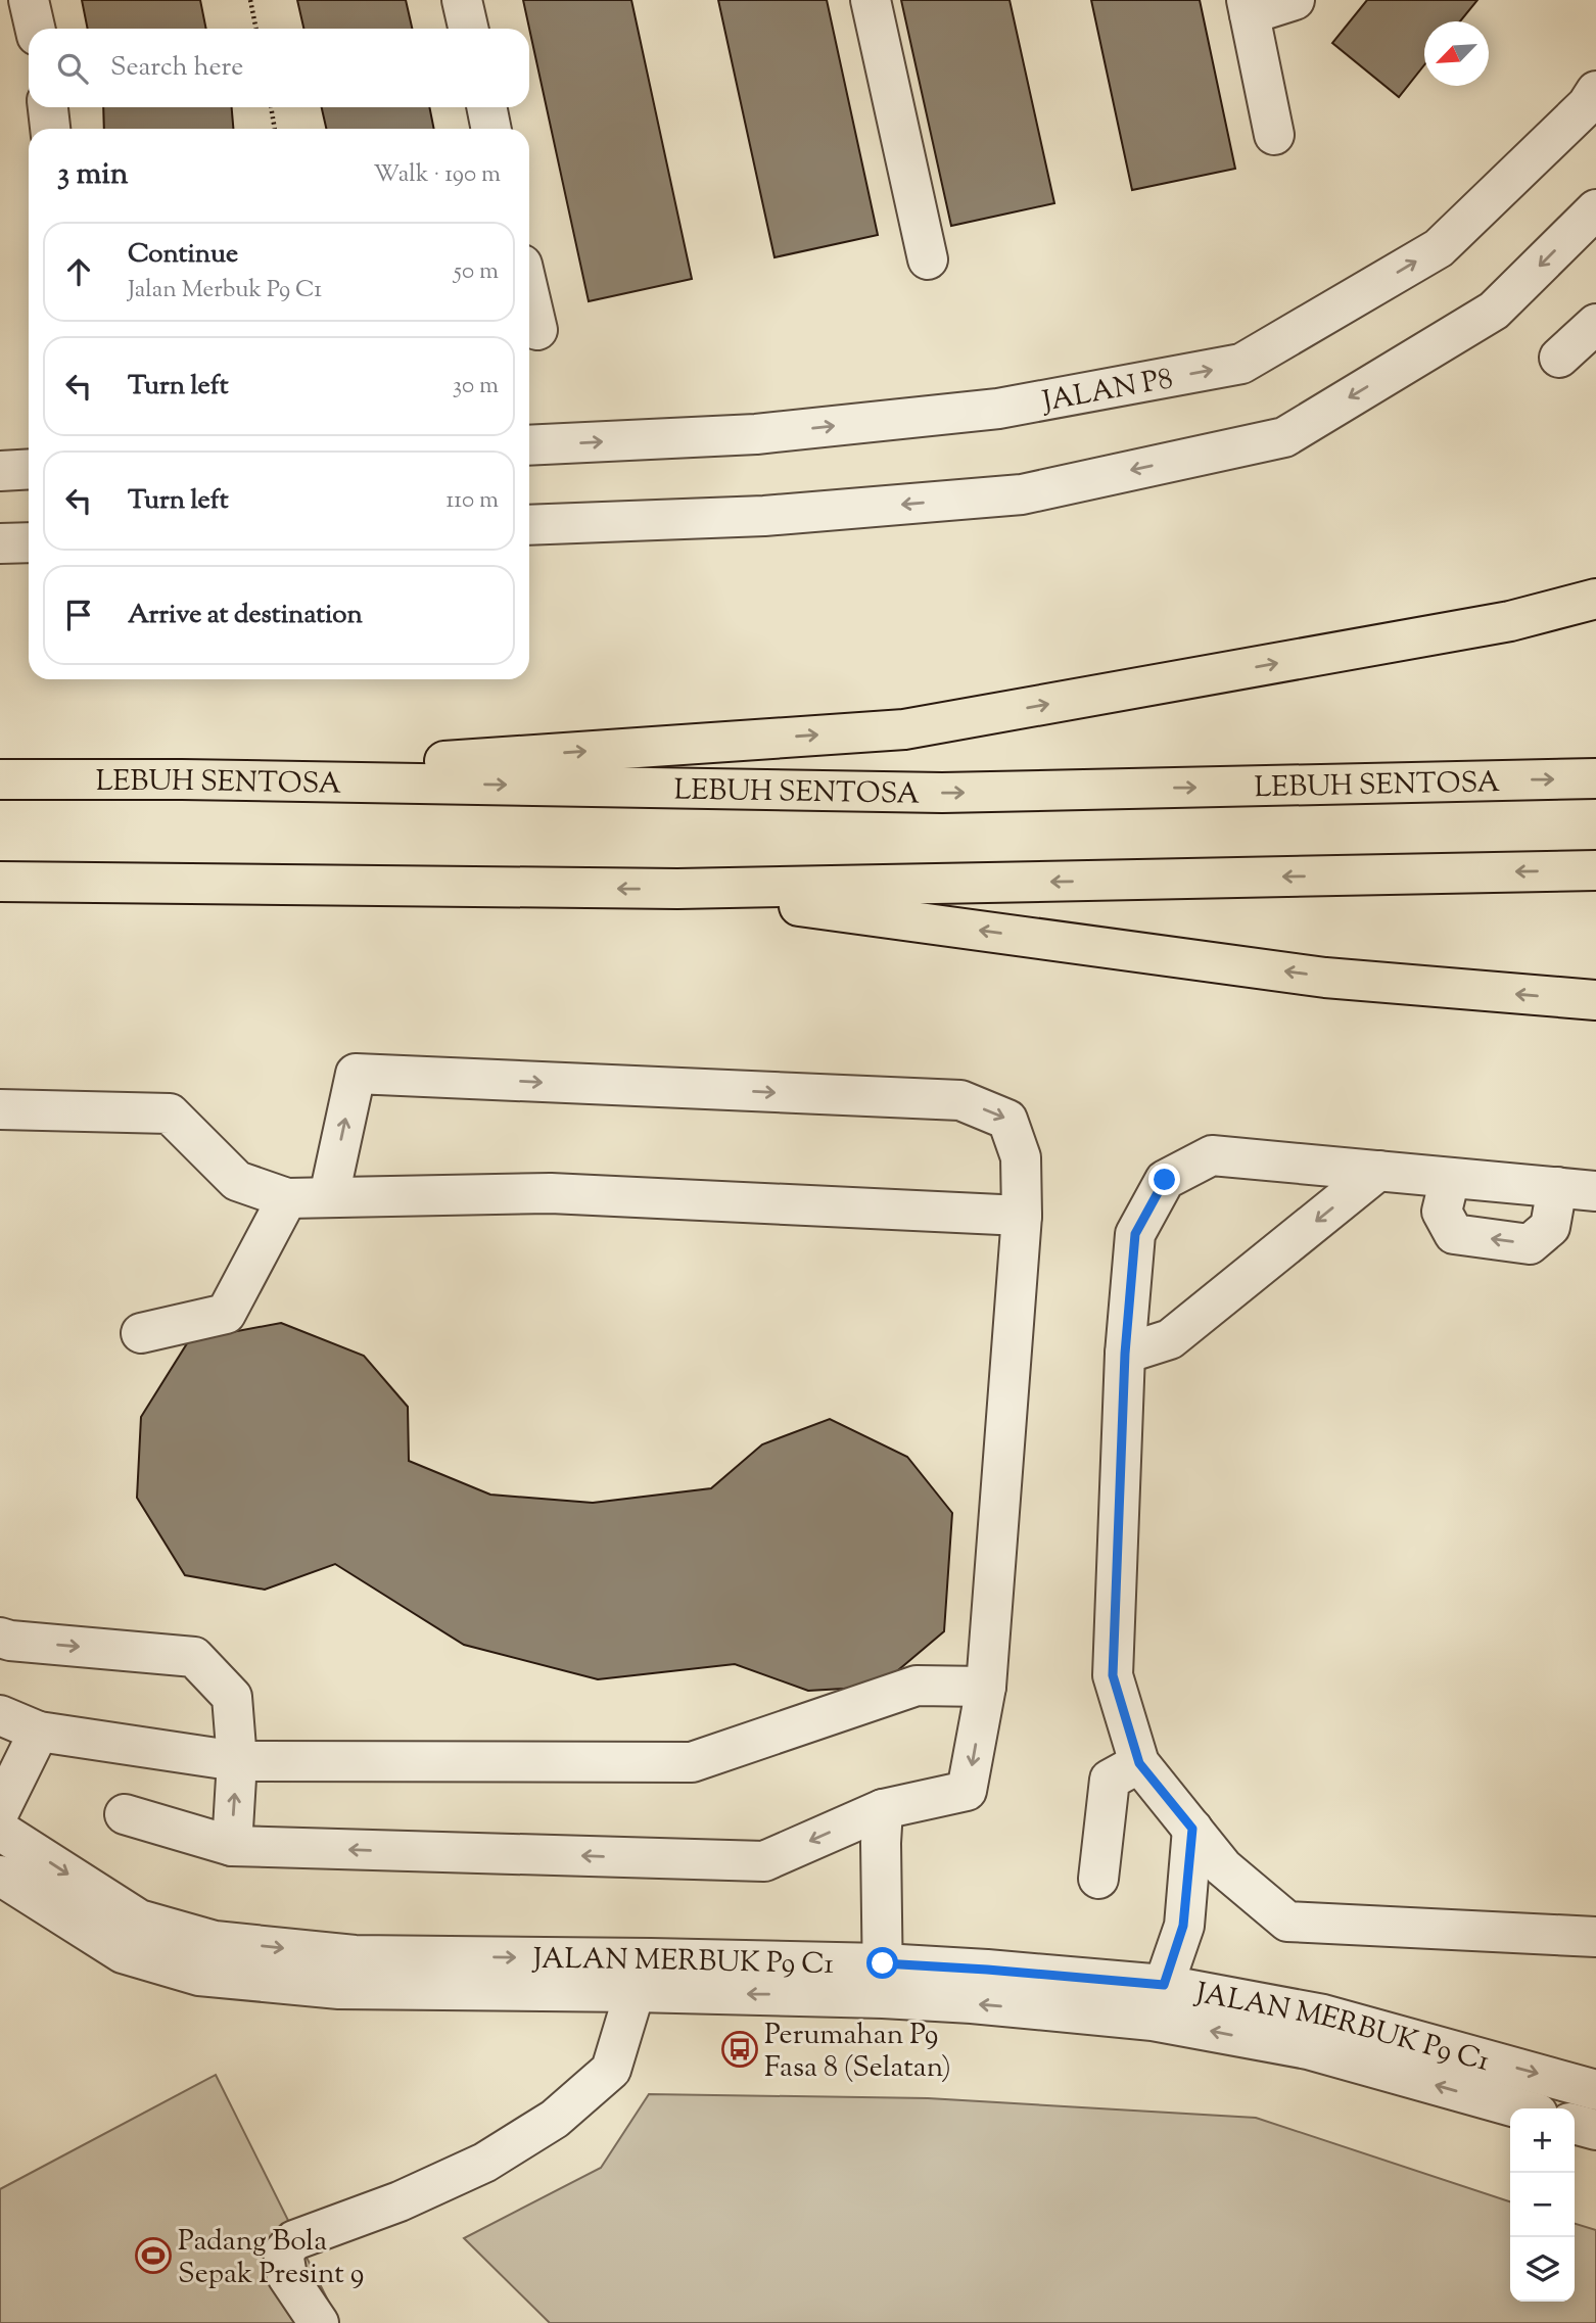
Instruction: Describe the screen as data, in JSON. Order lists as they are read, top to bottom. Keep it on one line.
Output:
{"streets":{"main road":["LEBUH SENTOSA"],"street":["JALAN P8","JALAN MERBUK P9 C1"]},"places":{"bus stop":["Perumahan P9 Fasa 8 (Selatan)"],"sports":["Padang Bola Sepak Presint 9"]},"north":"bottom left","page":{"search":"Search here","heading":["3 min","Walk · 190 m"],"list":[["Continue","Jalan Merbuk P9 C1","50 m"],["Turn left","30 m"],["Turn left","110 m"],"Arrive at destination"],"map_buttons":["+","−"]}}
